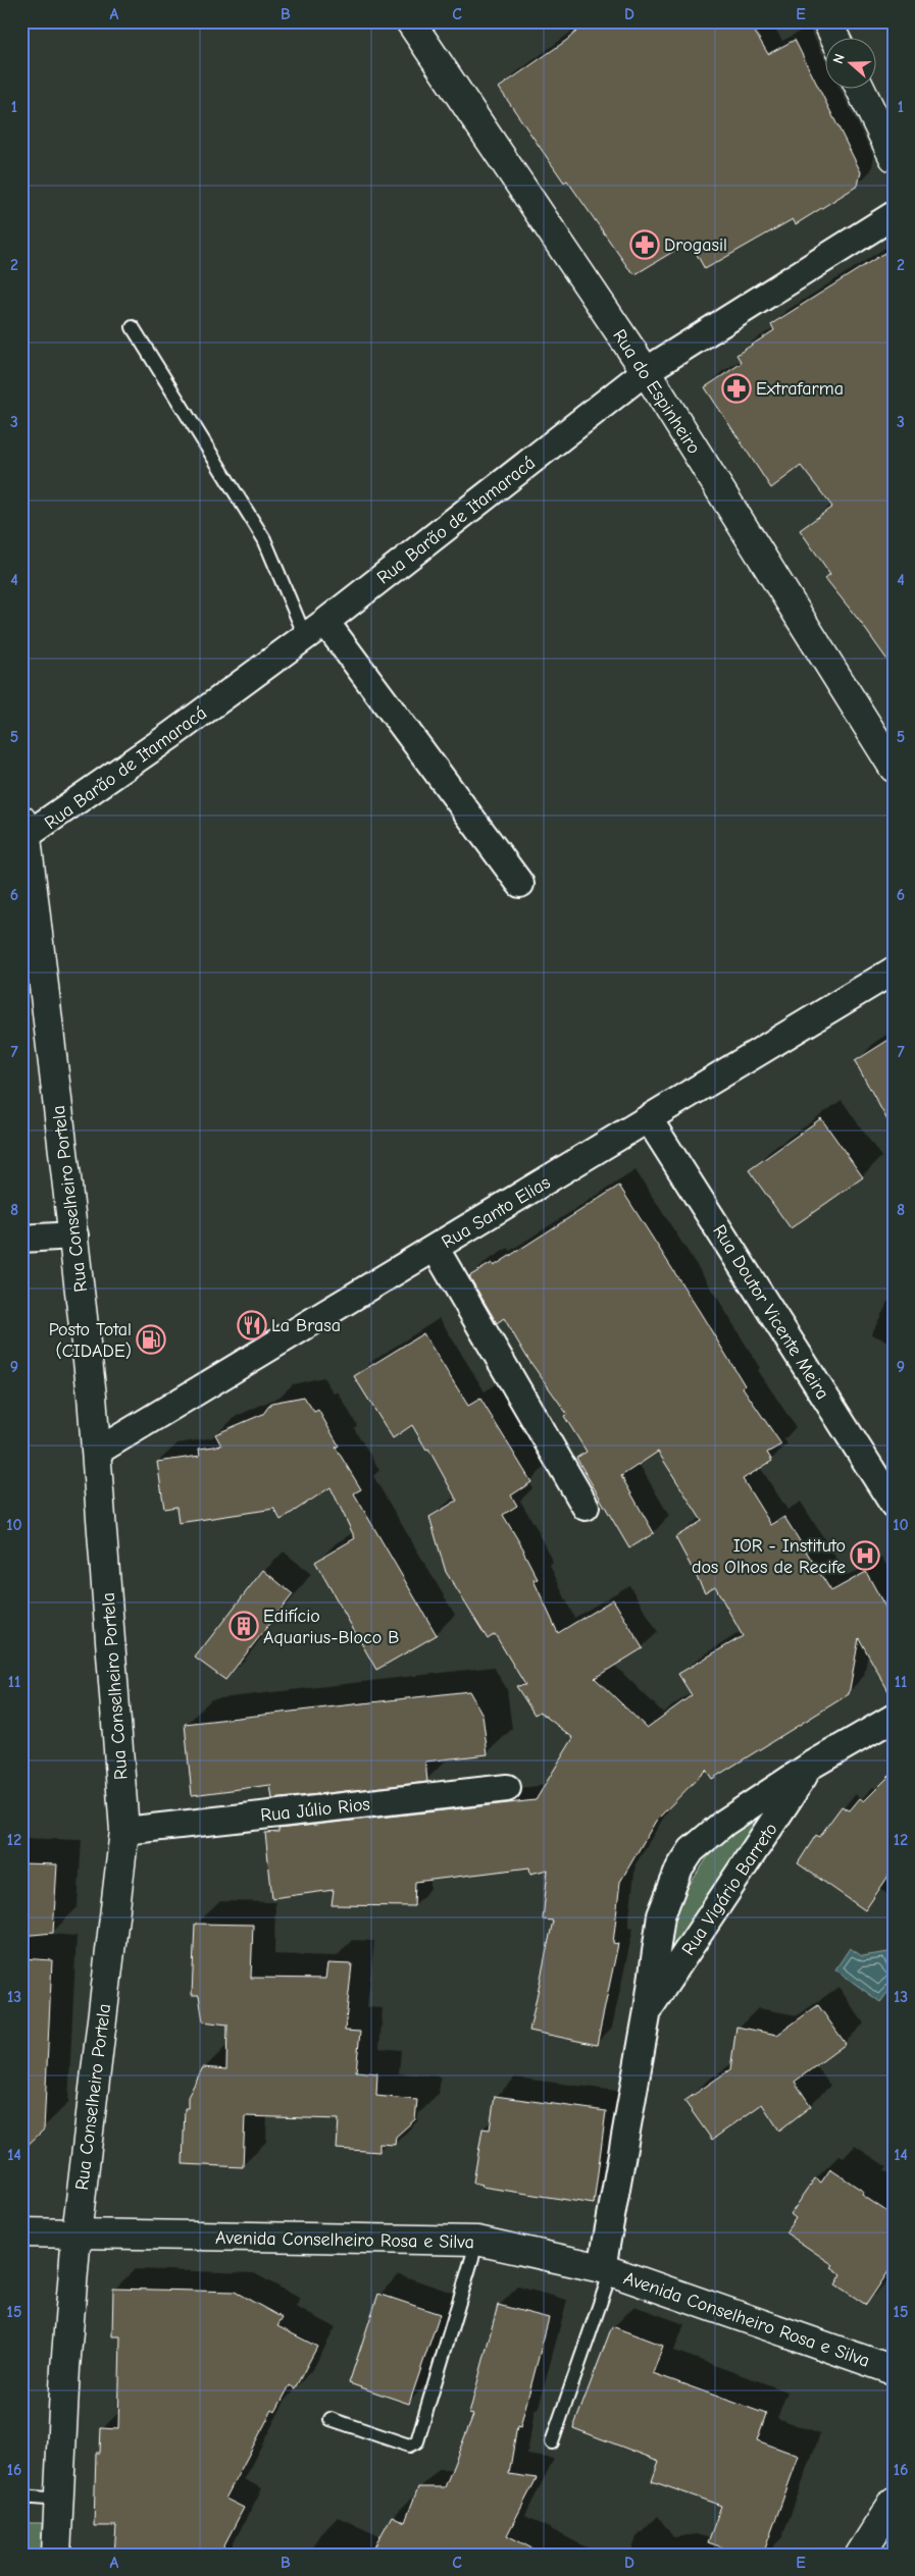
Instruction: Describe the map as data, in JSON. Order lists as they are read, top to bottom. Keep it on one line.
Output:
{"streets":{"main road":["Rua do Espinheiro","Rua Conselheiro Portela","Avenida Conselheiro Rosa e Silva"],"street":["Rua Barão de Itamaracá","Rua Santo Elias","Rua Doutor Vicente Meira","Rua Júlio Rios","Rua Vigário Barreto"]},"crossings":[["Rua do Espinheiro","Rua Barão de Itamaracá"],["Rua Barão de Itamaracá","Rua Conselheiro Portela"],["Rua Conselheiro Portela","Rua Santo Elias"],["Rua Conselheiro Portela","Rua Júlio Rios"],["Rua Conselheiro Portela","Avenida Conselheiro Rosa e Silva"],["Rua Santo Elias","Rua Doutor Vicente Meira"],["Rua Vigário Barreto","Avenida Conselheiro Rosa e Silva"]],"places":{"pharmacy":["Drogasil","Extrafarma"],"restaurant":["La Brasa"],"fuel station":["Posto Total (CIDADE)"],"hospital":["IOR - Instituto dos Olhos de Recife"],"building":["Edifício Aquarius-Bloco B"]},"north":"left","grid":{"columns":["A","B","C","D","E"],"rows":["1","2","3","4","5","6","7","8","9","10","11","12","13","14","15","16"]}}
